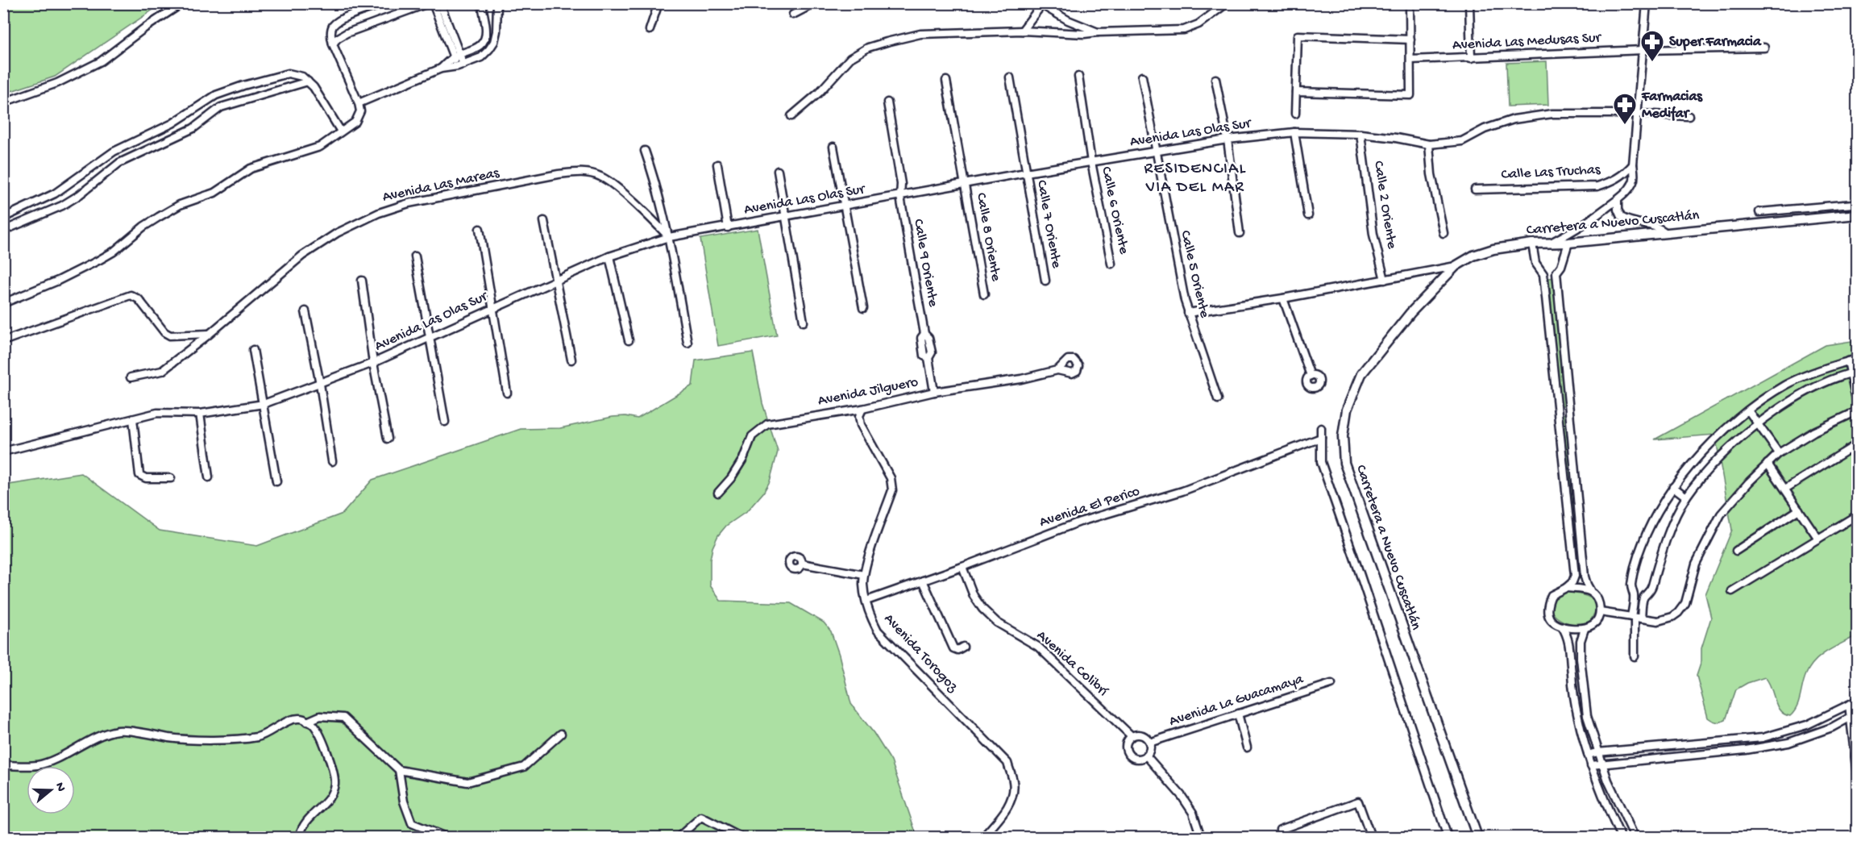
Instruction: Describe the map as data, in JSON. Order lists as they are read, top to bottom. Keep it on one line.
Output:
{"streets":{"street":["Avenida Las Medusas Sur","Avenida Las Olas Sur","Calle Las Truchas","Avenida Las Mareas","Calle 2 Oriente","Calle 6 Oriente","Carretera a Nuevo Cuscatlán","Calle 7 Oriente","Calle 8 Oriente","Calle 9 Oriente","Calle 5 Oriente","Avenida Jilguero","Avenida El Perico","Avenida Torogoz","Avenida Colibrí","Avenida La Guacamaya"]},"crossings":[["Avenida Las Olas Sur","Avenida Las Mareas"],["Avenida Las Olas Sur","Calle 2 Oriente"],["Avenida Las Olas Sur","Calle 6 Oriente"],["Avenida Las Olas Sur","Calle 7 Oriente"],["Avenida Las Olas Sur","Calle 8 Oriente"],["Avenida Las Olas Sur","Calle 9 Oriente"],["Avenida Las Olas Sur","Calle 5 Oriente"],["Calle 9 Oriente","Avenida Jilguero"],["Avenida Jilguero","Avenida Torogoz"],["Avenida El Perico","Avenida Torogoz"],["Avenida El Perico","Avenida Colibrí"],["Avenida Colibrí","Avenida La Guacamaya"]],"districts":["RESIDENCIAL VIA DEL MAR"],"places":{"pharmacy":["Super Farmacia","Farmacias Medifar"]},"north":"right"}
